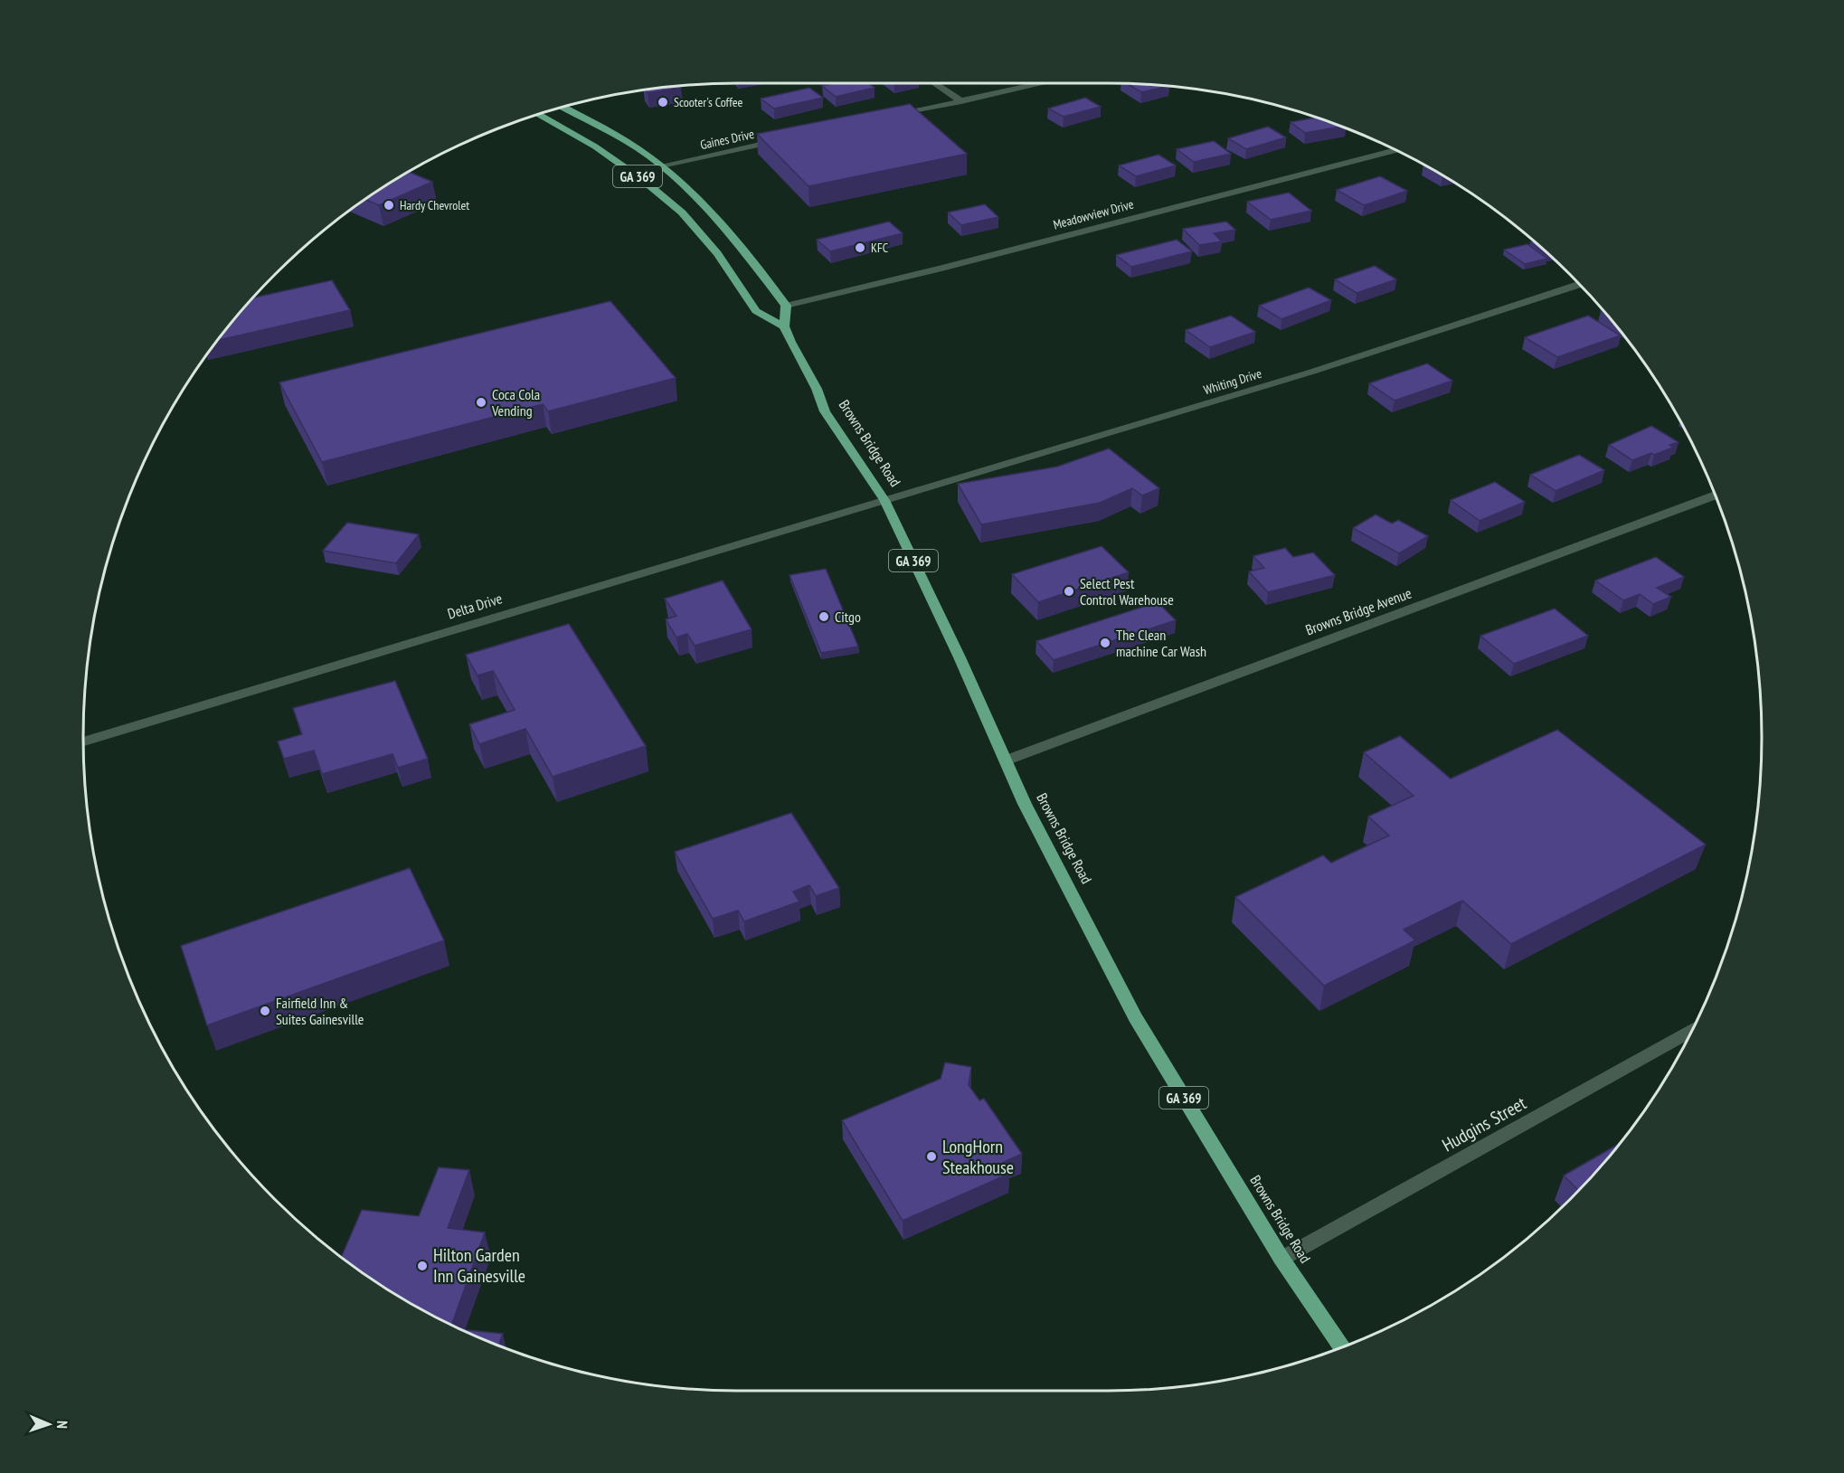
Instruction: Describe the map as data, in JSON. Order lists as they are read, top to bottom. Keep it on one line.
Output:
{"streets":{"main road":["GA 369","Browns Bridge Road"],"street":["Gaines Drive","Meadowview Drive","Whiting Drive","Delta Drive","Browns Bridge Avenue","Hudgins Street"]},"crossings":[["Gaines Drive","GA 369"],["GA 369","Meadowview Drive"],["GA 369","Browns Bridge Road"],["Whiting Drive","Browns Bridge Road"],["Whiting Drive","Delta Drive"],["Browns Bridge Road","Delta Drive"],["Browns Bridge Road","Browns Bridge Avenue"],["Browns Bridge Road","Hudgins Street"]],"places":["Scooter's Coffee","Hardy Chevrolet","KFC","Coca Cola Vending","Select Pest Control Warehouse","Citgo","The Clean machine Car Wash","Fairfield Inn & Suites Gainesville","LongHorn Steakhouse","Hilton Garden Inn Gainesville"],"north":"right"}
